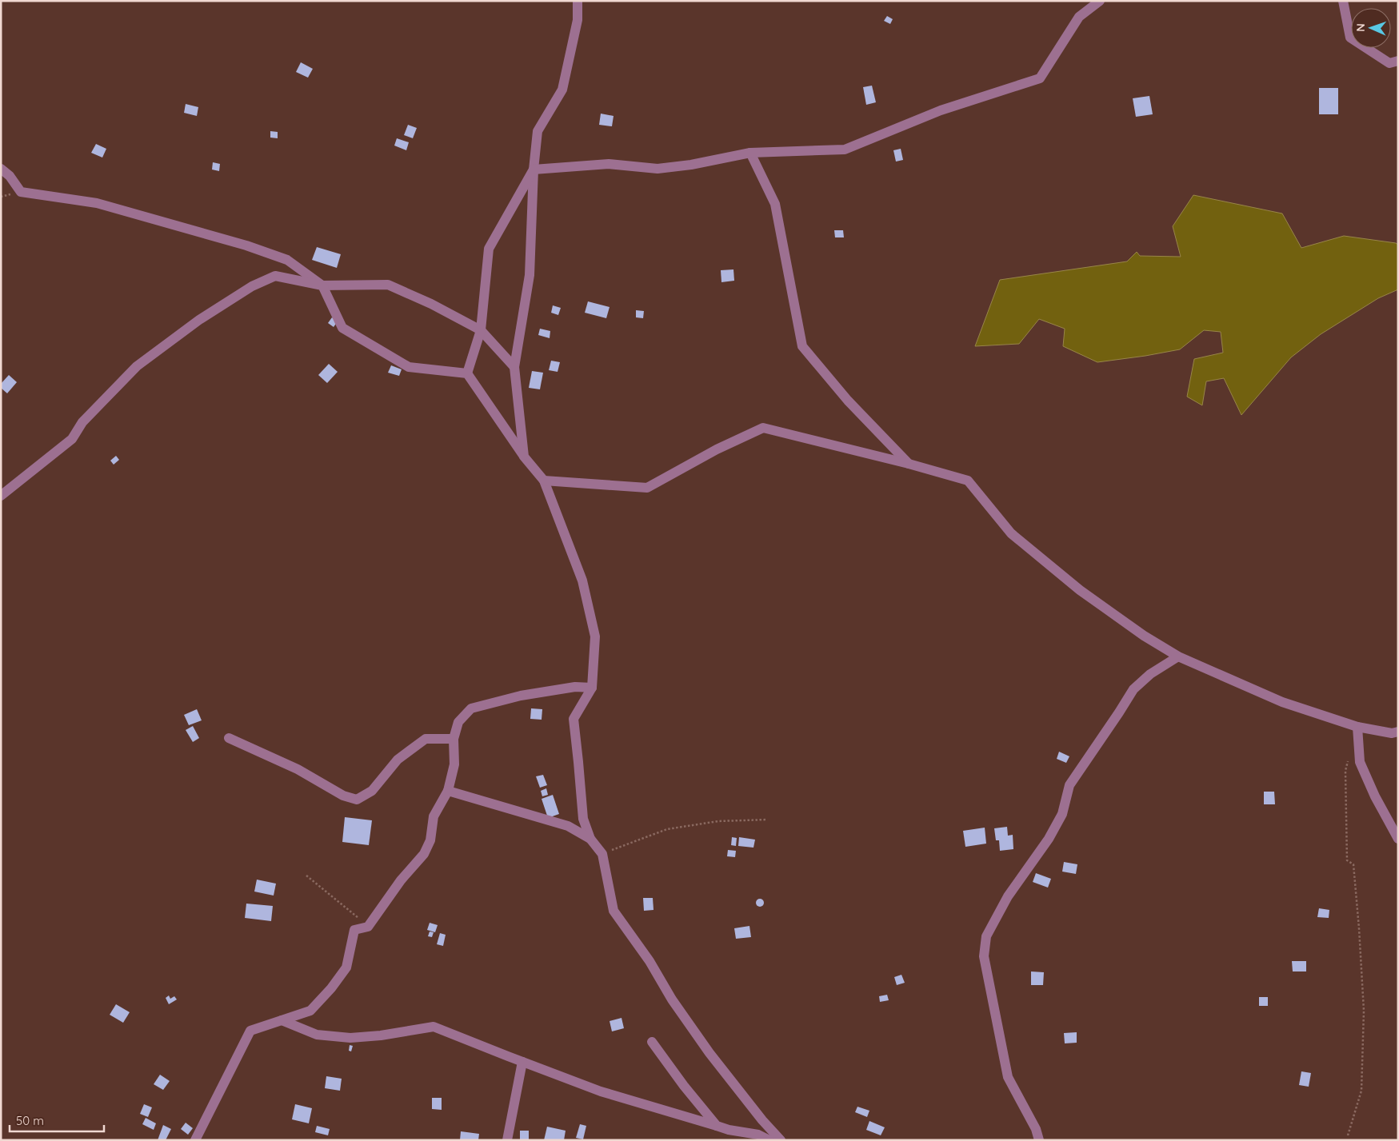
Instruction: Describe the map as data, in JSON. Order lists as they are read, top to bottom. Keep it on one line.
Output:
{"scale_bar":"50 m","north":"left"}
